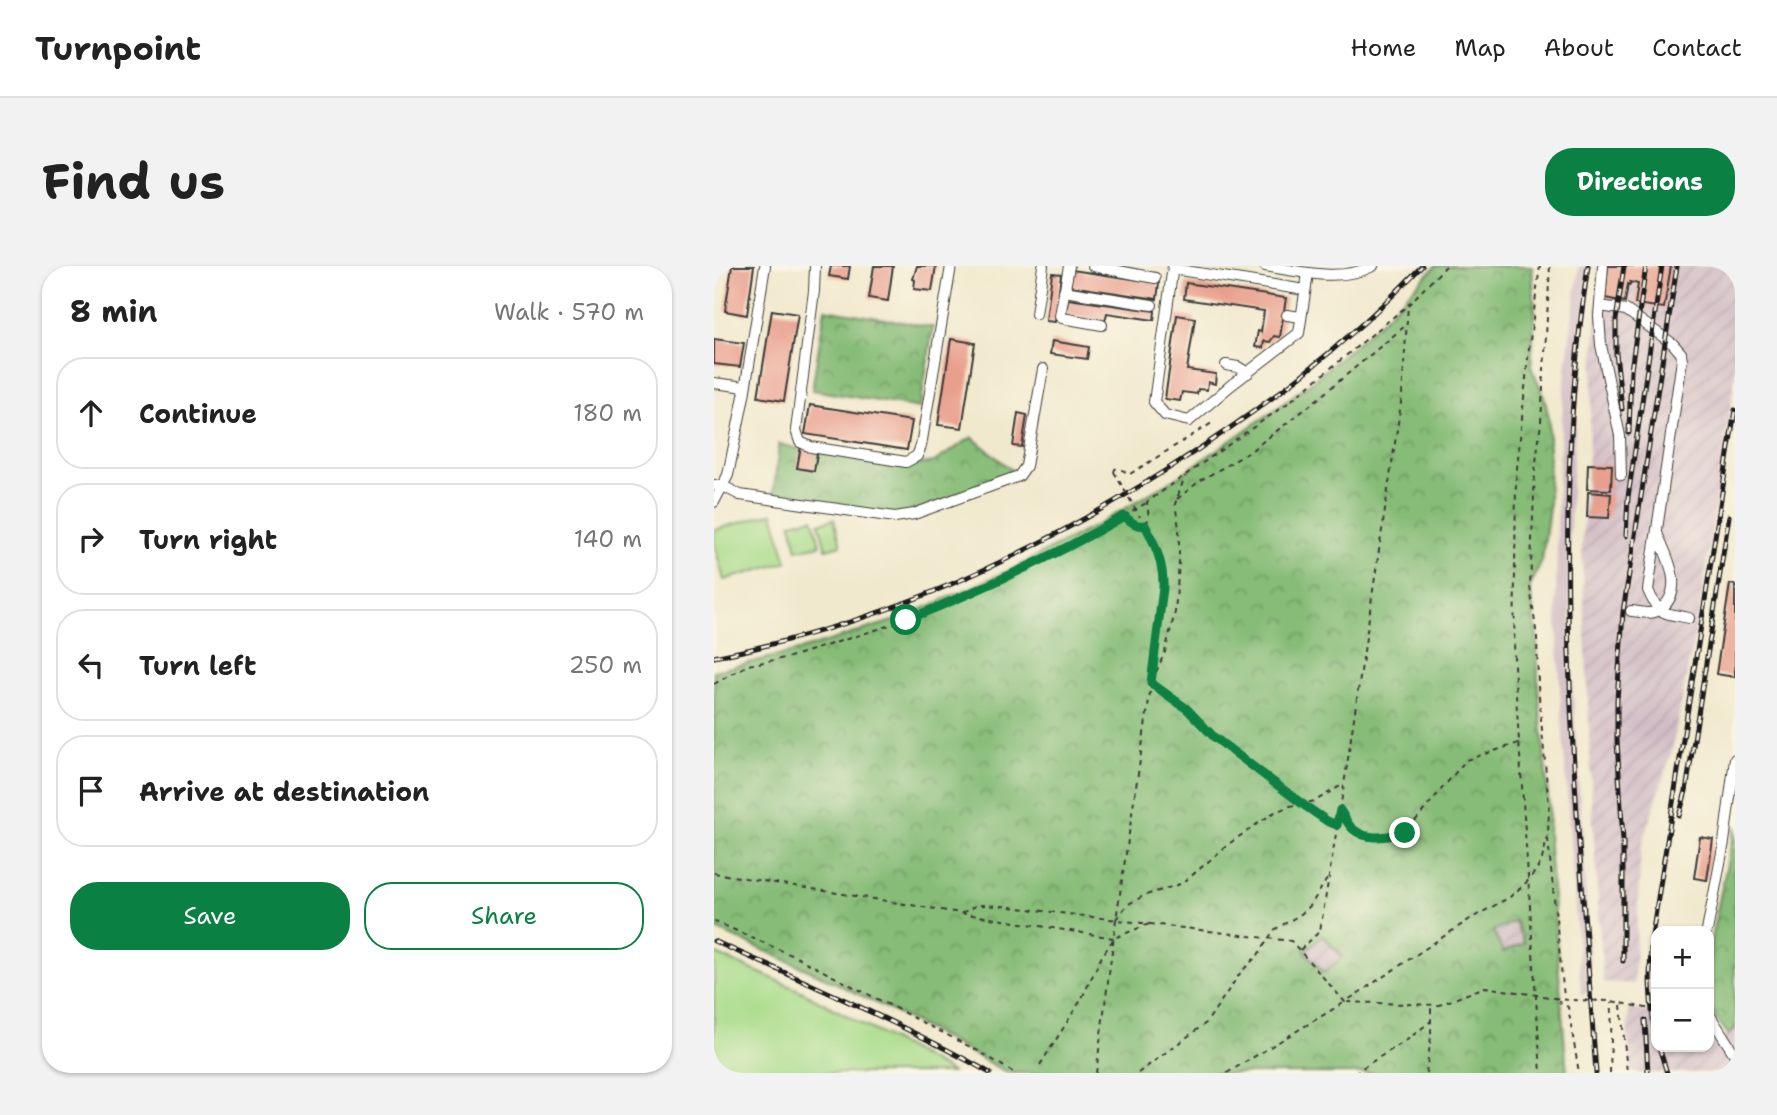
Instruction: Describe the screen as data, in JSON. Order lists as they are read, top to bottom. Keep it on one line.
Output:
{"page":{"header":"Turnpoint","nav":["Home","Map","About","Contact"],"buttons":["Directions",["Save","Share"]],"title":"Find us","heading":["8 min","Walk · 570 m"],"list":[["Continue","180 m"],["Turn right","140 m"],["Turn left","250 m"],"Arrive at destination"],"map_buttons":["+","−"]}}
